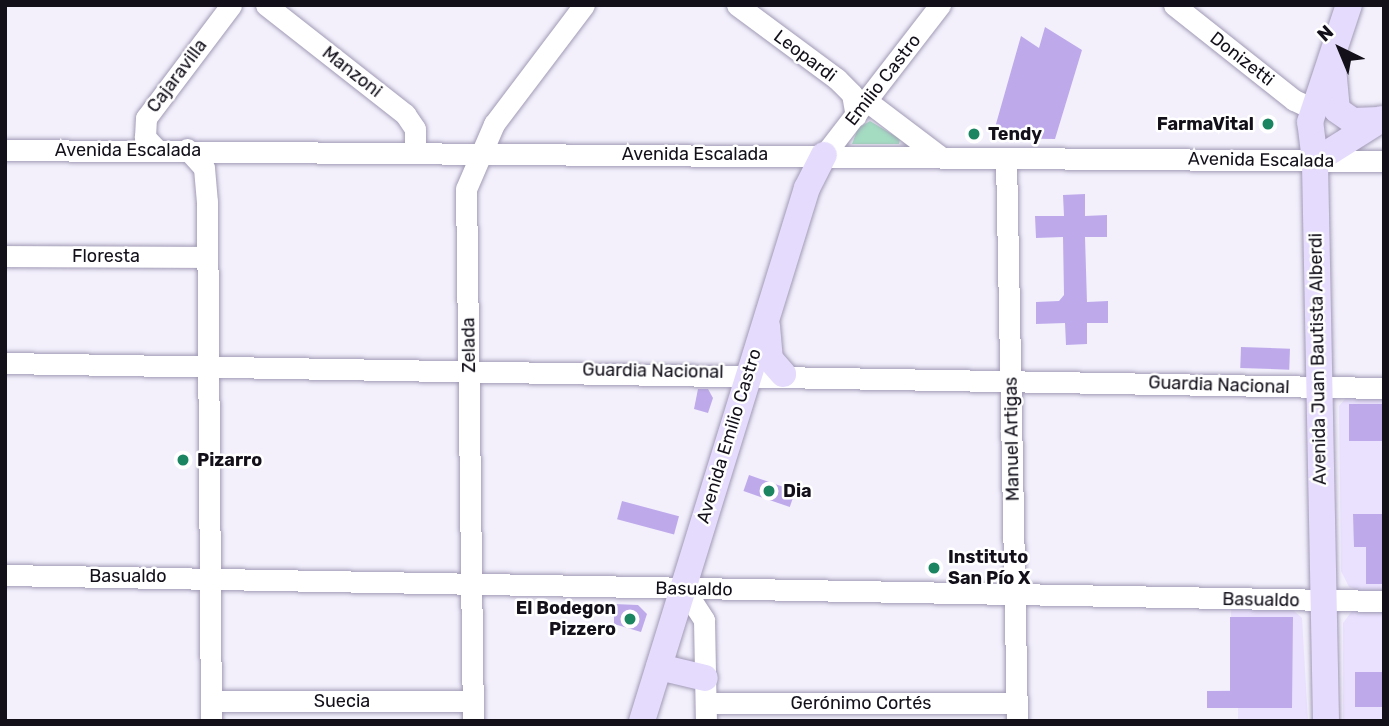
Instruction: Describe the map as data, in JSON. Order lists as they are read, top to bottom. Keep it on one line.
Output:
{"streets":{"main road":["Avenida Juan Bautista Alberdi","Avenida Emilio Castro"],"street":["Leopardi","Donizetti","Manzoni","Cajaravilla","Emilio Castro","Avenida Escalada","Floresta","Zelada","Guardia Nacional","Manuel Artigas","Basualdo","Suecia","Gerónimo Cortés"]},"crossings":[["Leopardi","Emilio Castro"],["Donizetti","Avenida Juan Bautista Alberdi"],["Manzoni","Avenida Escalada"],["Cajaravilla","Avenida Escalada"],["Emilio Castro","Avenida Escalada"],["Emilio Castro","Avenida Emilio Castro"],["Avenida Escalada","Zelada"],["Avenida Escalada","Avenida Juan Bautista Alberdi"],["Avenida Escalada","Avenida Emilio Castro"],["Avenida Escalada","Manuel Artigas"],["Zelada","Guardia Nacional"],["Zelada","Basualdo"],["Zelada","Suecia"],["Avenida Juan Bautista Alberdi","Guardia Nacional"],["Avenida Juan Bautista Alberdi","Basualdo"],["Guardia Nacional","Avenida Emilio Castro"],["Guardia Nacional","Manuel Artigas"],["Avenida Emilio Castro","Basualdo"],["Manuel Artigas","Basualdo"],["Manuel Artigas","Gerónimo Cortés"]],"places":["FarmaVital","Tendy","Pizarro","Dia","Instituto San Pío X","El Bodegon Pizzero"],"north":"top left"}
